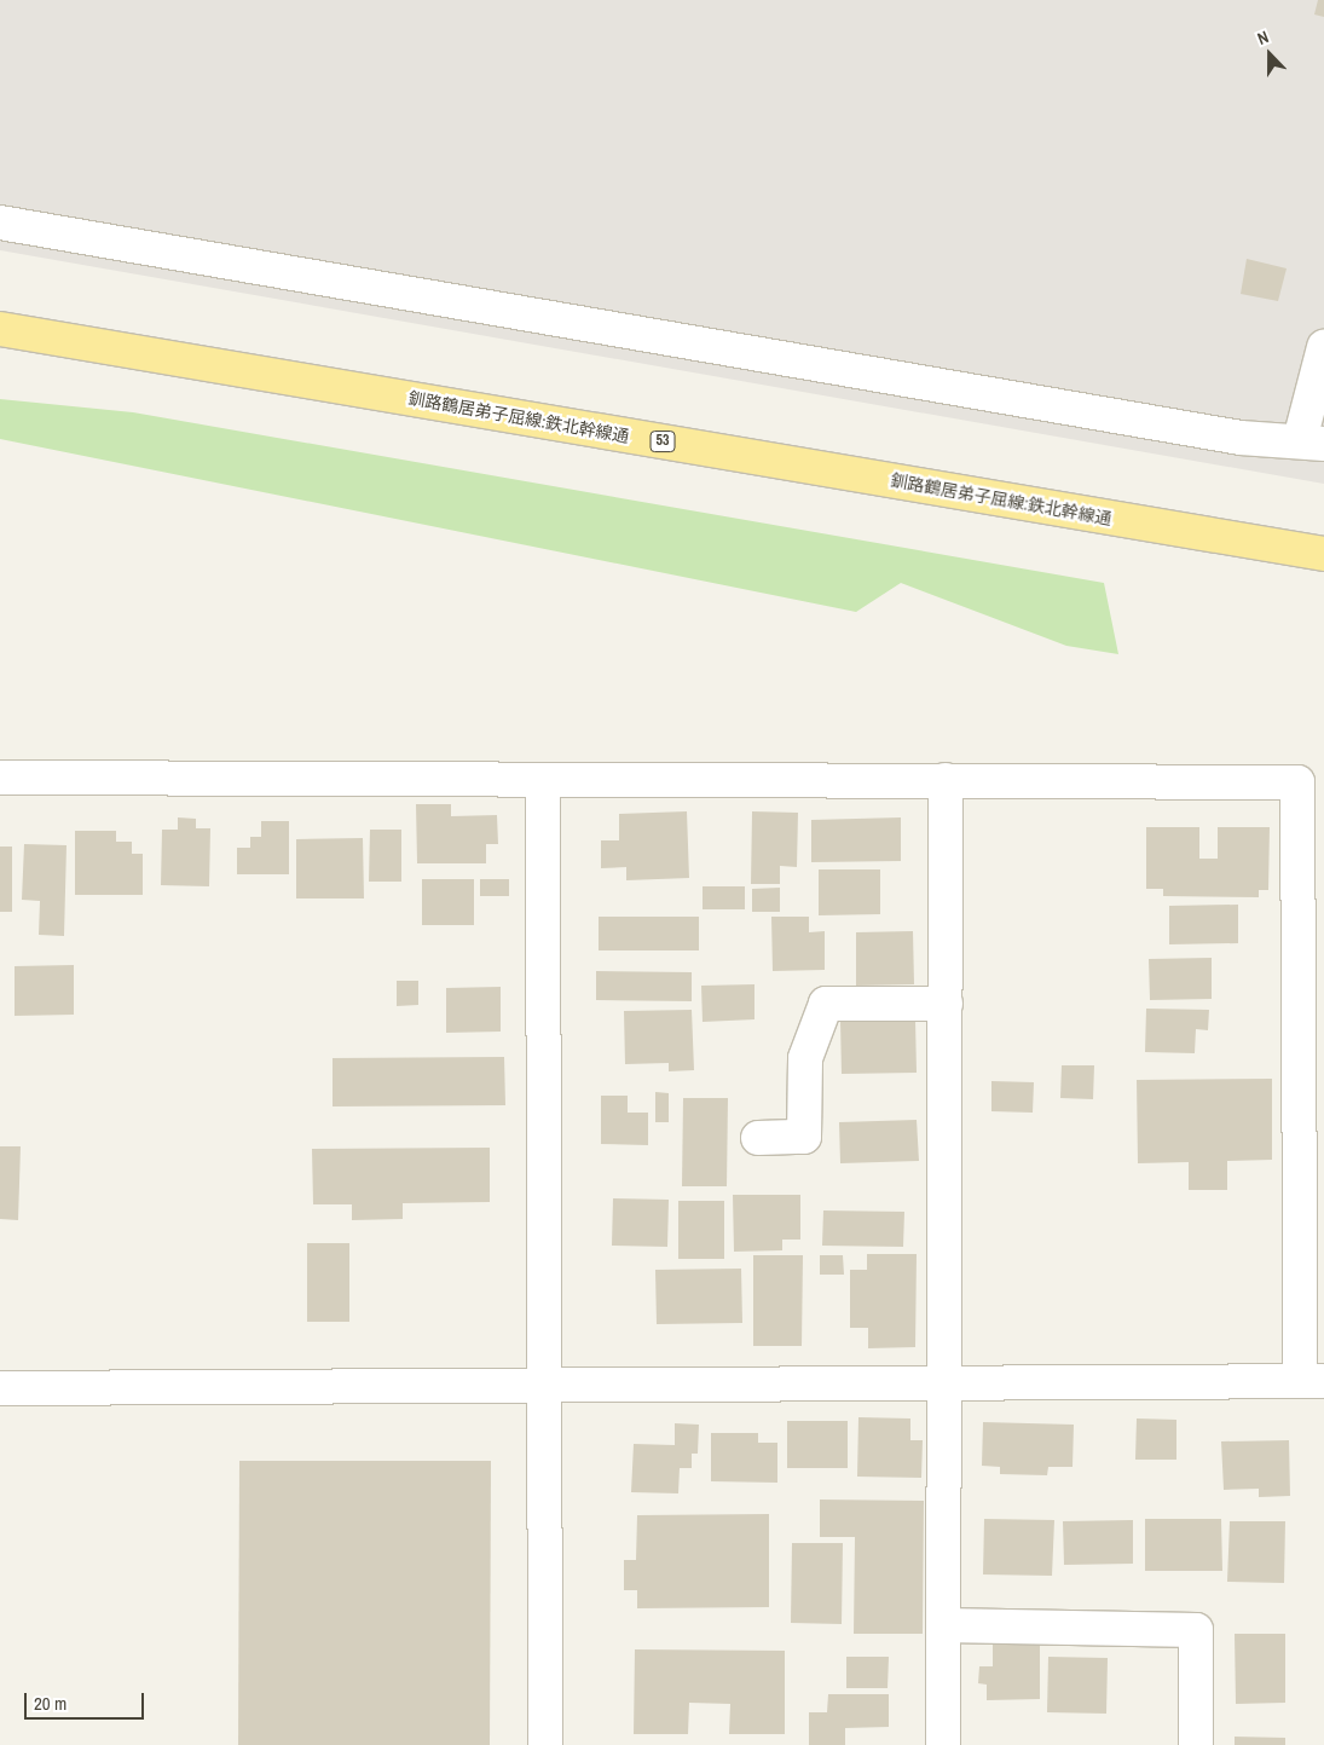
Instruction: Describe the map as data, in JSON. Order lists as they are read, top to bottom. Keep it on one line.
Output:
{"streets":{"main road":["釧路鶴居弟子屈線:鉄北幹線通","53"]},"scale_bar":"20 m","north":"top"}
